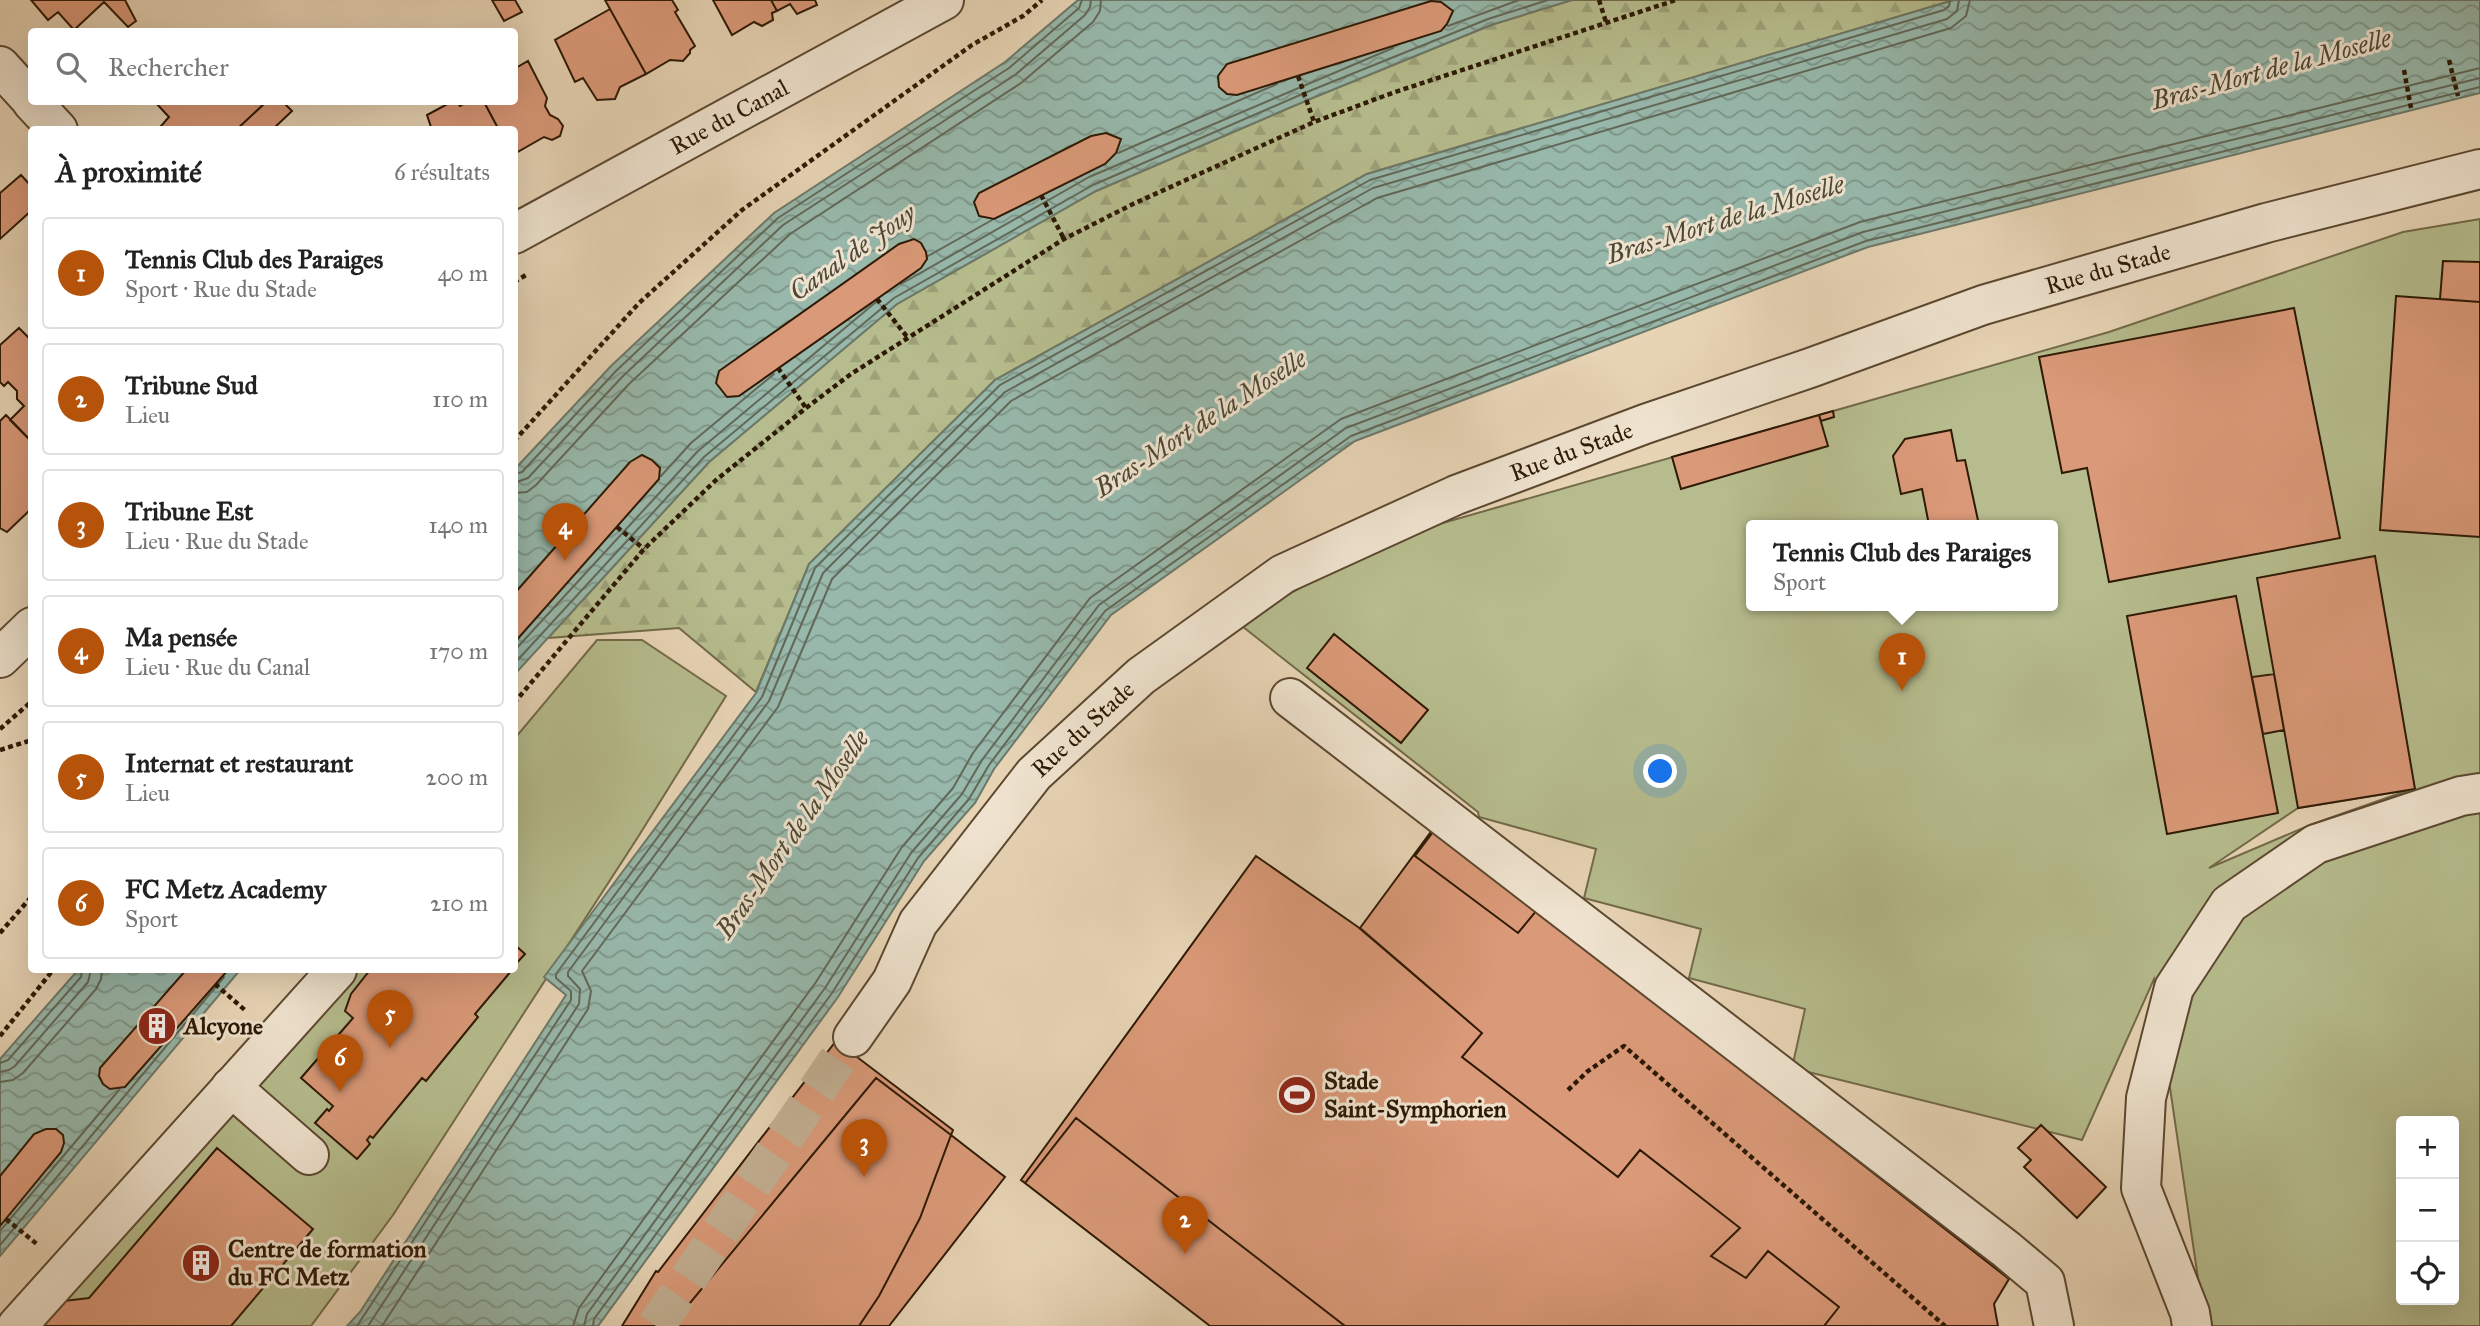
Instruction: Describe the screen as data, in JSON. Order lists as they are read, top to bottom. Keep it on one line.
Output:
{"streets":{"street":["Rue du Canal","Rue du Stade"]},"water":["Bras-Mort de la Moselle","Canal de Jouy"],"places":{"building":["Alcyone","Centre de formation du FC Metz"],"sports":["Stade Saint-Symphorien"]},"page":{"search":"Rechercher","heading":["À proximité","6 résultats"],"list":[{"mark":"1","name":"Tennis Club des Paraiges","note":"Sport · Rue du Stade","value":"40 m"},{"mark":"2","name":"Tribune Sud","note":"Lieu","value":"110 m"},{"mark":"3","name":"Tribune Est","note":"Lieu · Rue du Stade","value":"140 m"},{"mark":"4","name":"Ma pensée","note":"Lieu · Rue du Canal","value":"170 m"},{"mark":"5","name":"Internat et restaurant","note":"Lieu","value":"200 m"},{"mark":"6","name":"FC Metz Academy","note":"Sport","value":"210 m"}],"pins":["4","1","5","6","3","2"],"popup":["Tennis Club des Paraiges","Sport"],"map_buttons":["+","−"]}}
